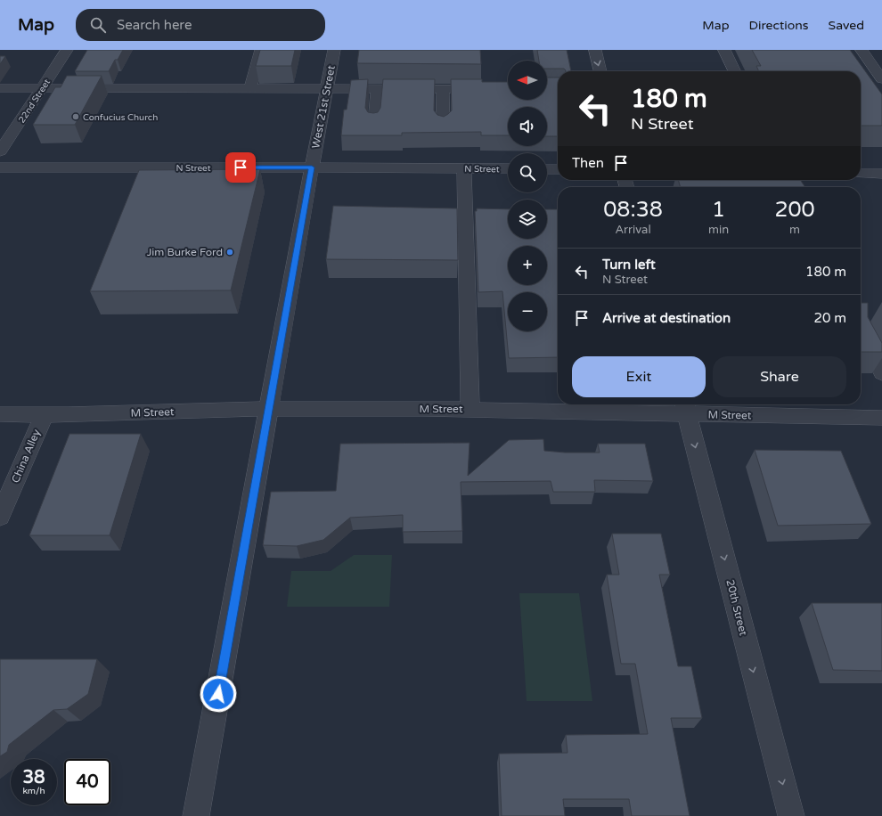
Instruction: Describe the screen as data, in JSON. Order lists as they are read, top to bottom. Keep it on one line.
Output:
{"streets":{"street":["22nd Street","West 21st Street","N Street","M Street","China Alley","20th Street"]},"crossings":[["West 21st Street","N Street"],["West 21st Street","M Street"],["M Street","China Alley"],["M Street","20th Street"]],"one_way":["20th Street"],"places":["Confucius Church","Jim Burke Ford"],"north":"left","page":{"header":"Map","search":"Search here","nav":["Map","Directions","Saved"],"map_buttons":["+","−"],"turn":["180 m","N Street"],"then":"Then","eta":["08:38","Arrival","1","min","200","m"],"list":[{"name":"Turn left","note":"N Street","value":"180 m"},{"name":"Arrive at destination","value":"20 m"}],"buttons":["Exit","Share"],"speed":"38 km/h","limit":"40"}}
